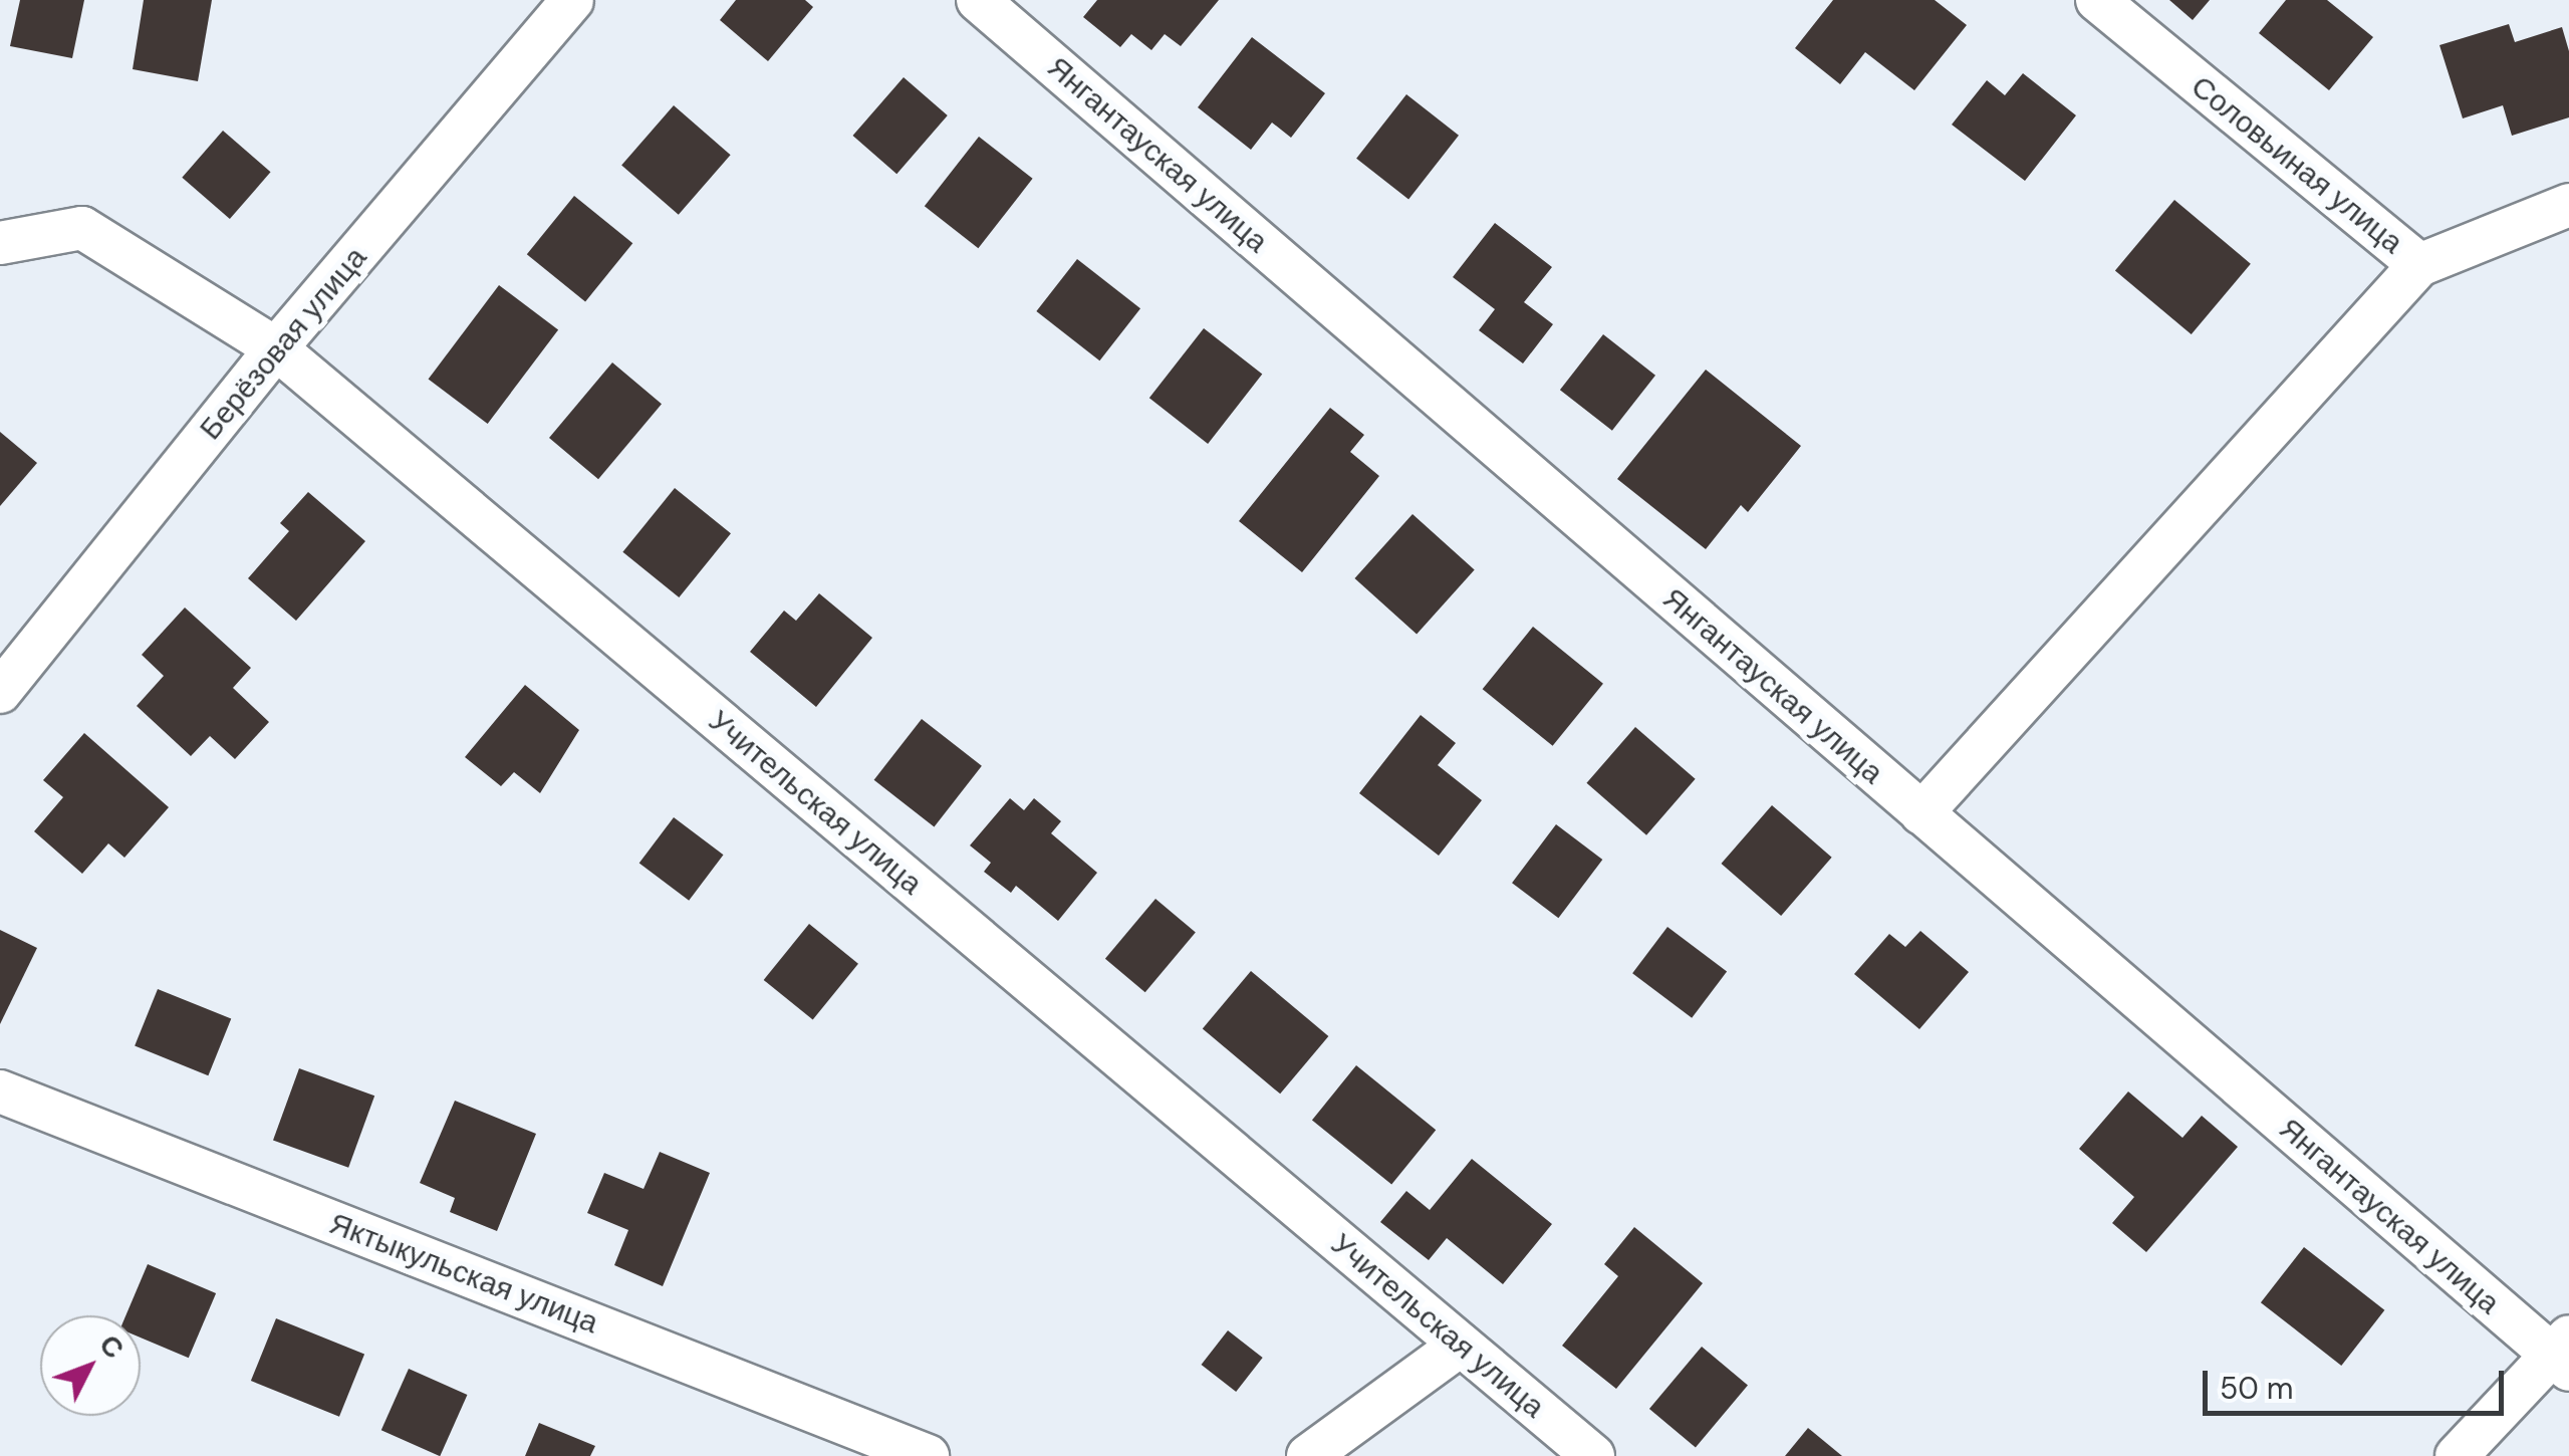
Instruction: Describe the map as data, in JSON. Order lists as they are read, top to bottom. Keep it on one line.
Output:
{"streets":{"street":["Янгантауская улица","Соловьиная улица","Берёзовая улица","Учительская улица","Яктыкульская улица"]},"crossings":[["Берёзовая улица","Учительская улица"]],"scale_bar":"50 m","north":"top right"}
